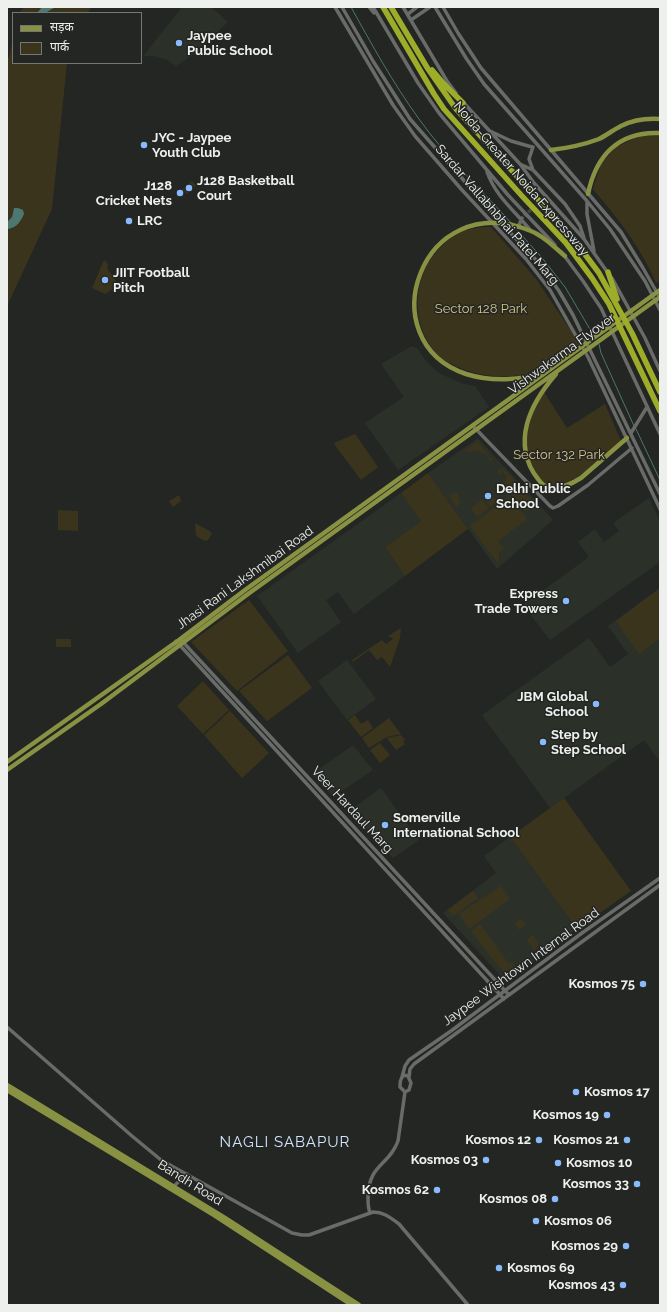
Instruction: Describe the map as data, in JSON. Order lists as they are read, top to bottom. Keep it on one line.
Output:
{"streets":{"highway":["Noida-Greater Noida Expressway"],"main road":["Vishwakarma Flyover","Jhasi Rani Lakshmibai Road","Bandh Road"],"street":["Sardar Vallabhbhai Patel Marg","Veer Hardaul Marg","Jaypee Wishtown Internal Road"]},"crossings":[["Vishwakarma Flyover","Jhasi Rani Lakshmibai Road"],["Jhasi Rani Lakshmibai Road","Veer Hardaul Marg"],["Veer Hardaul Marg","Jaypee Wishtown Internal Road"]],"districts":["NAGLI SABAPUR"],"parks":["Sector 128 Park","Sector 132 Park"],"places":["Jaypee Public School","JYC - Jaypee Youth Club","J128 Basketball Court","J128 Cricket Nets","LRC","JIIT Football Pitch","Delhi Public School","Express Trade Towers","JBM Global School","Step by Step School","Somerville International School","Kosmos 75","Kosmos 17","Kosmos 19","Kosmos 12","Kosmos 21","Kosmos 03","Kosmos 10","Kosmos 33","Kosmos 62","Kosmos 08","Kosmos 06","Kosmos 29","Kosmos 69","Kosmos 43"],"legend":["सड़क","पार्क"]}
